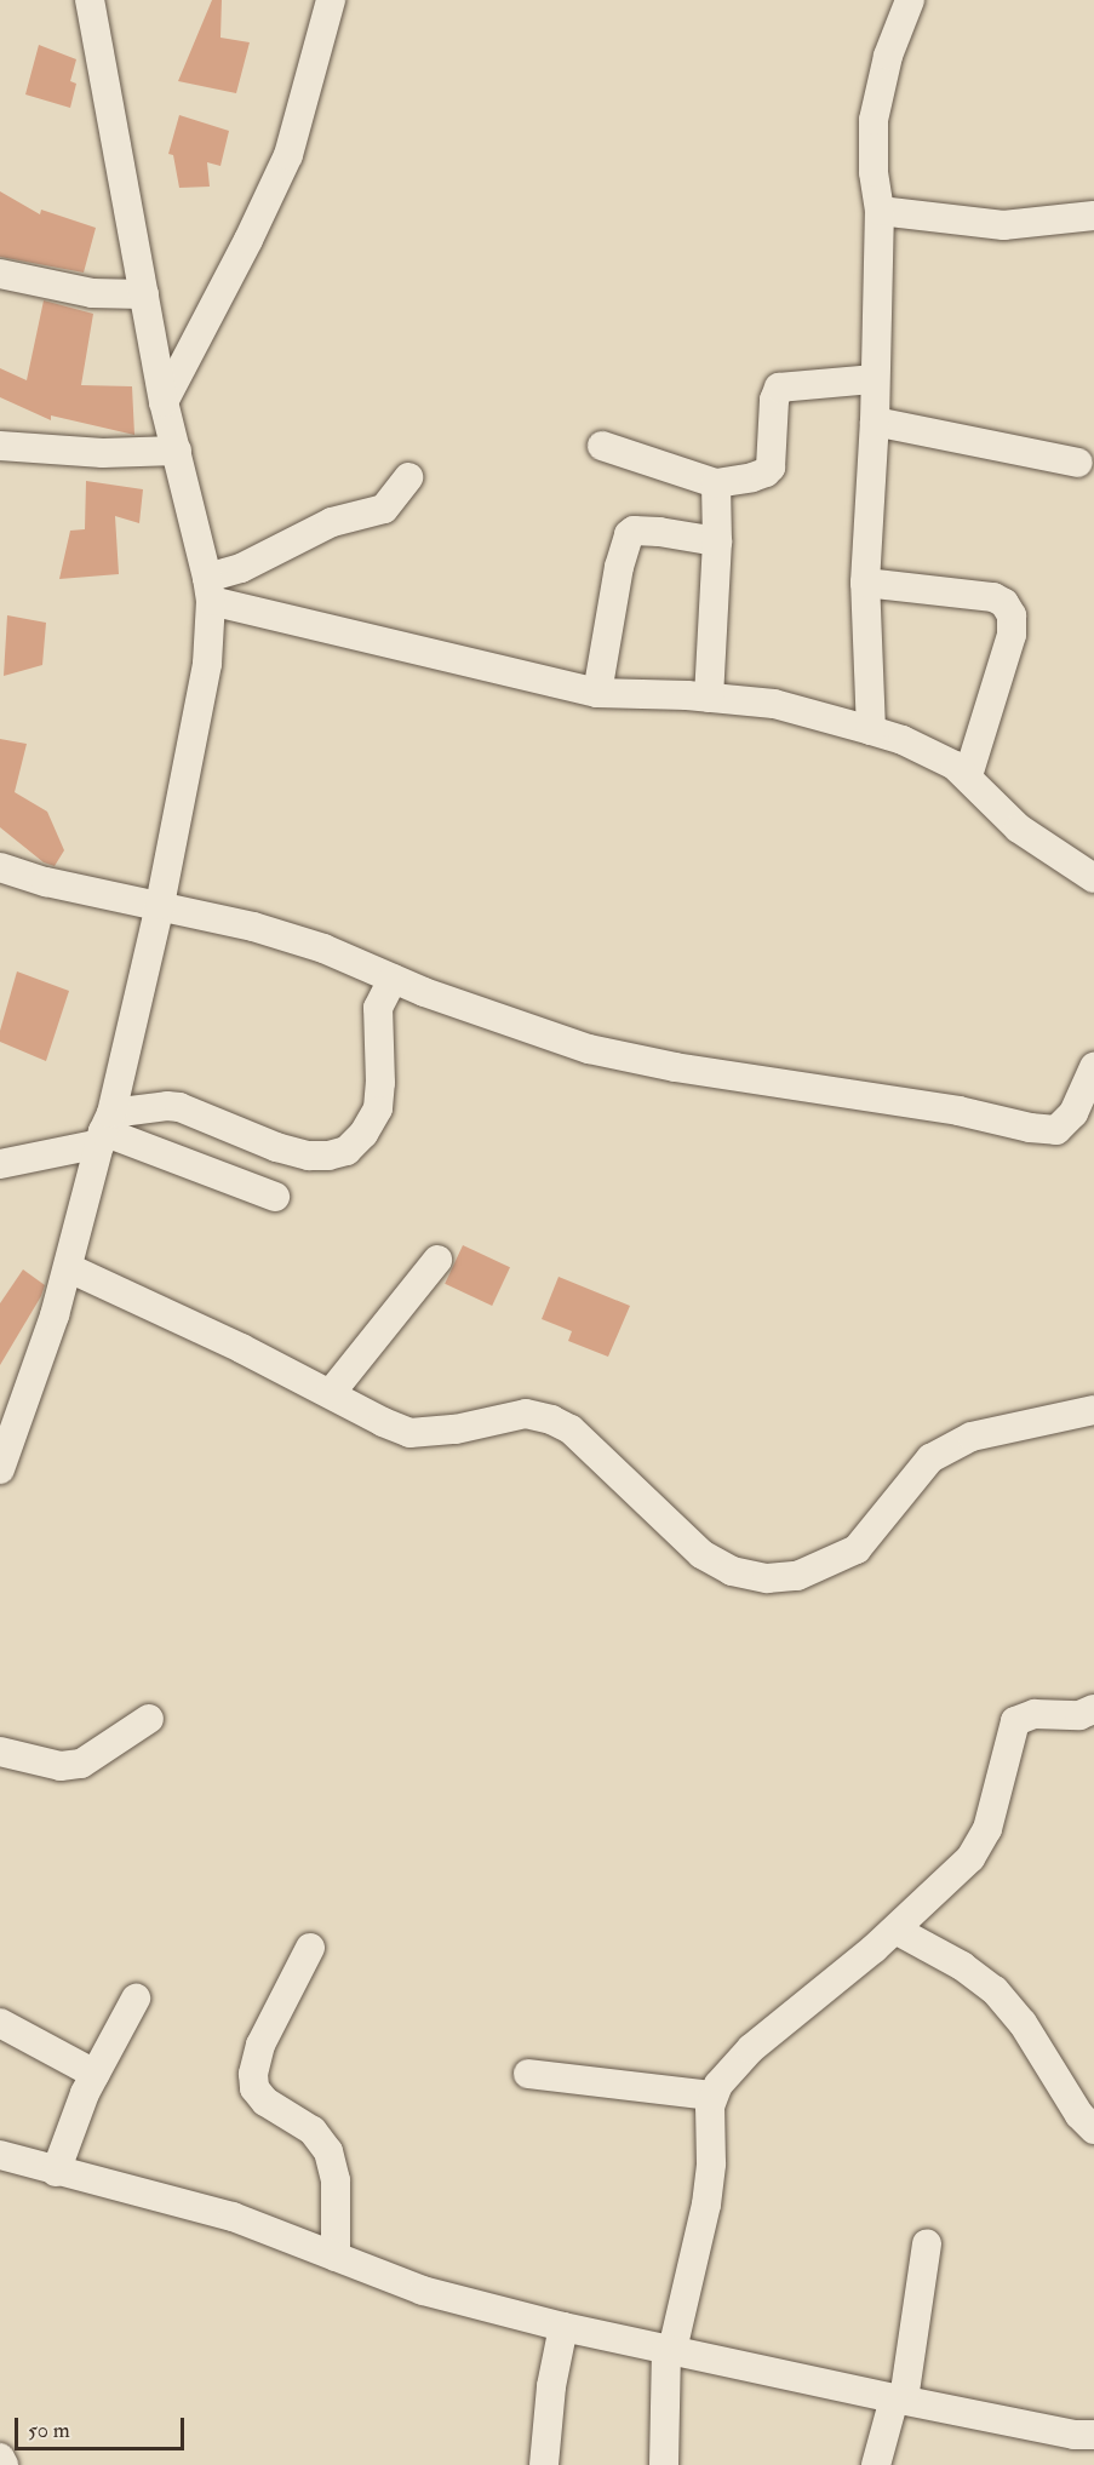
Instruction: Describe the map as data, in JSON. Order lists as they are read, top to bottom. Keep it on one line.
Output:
{"scale_bar":"50 m"}
